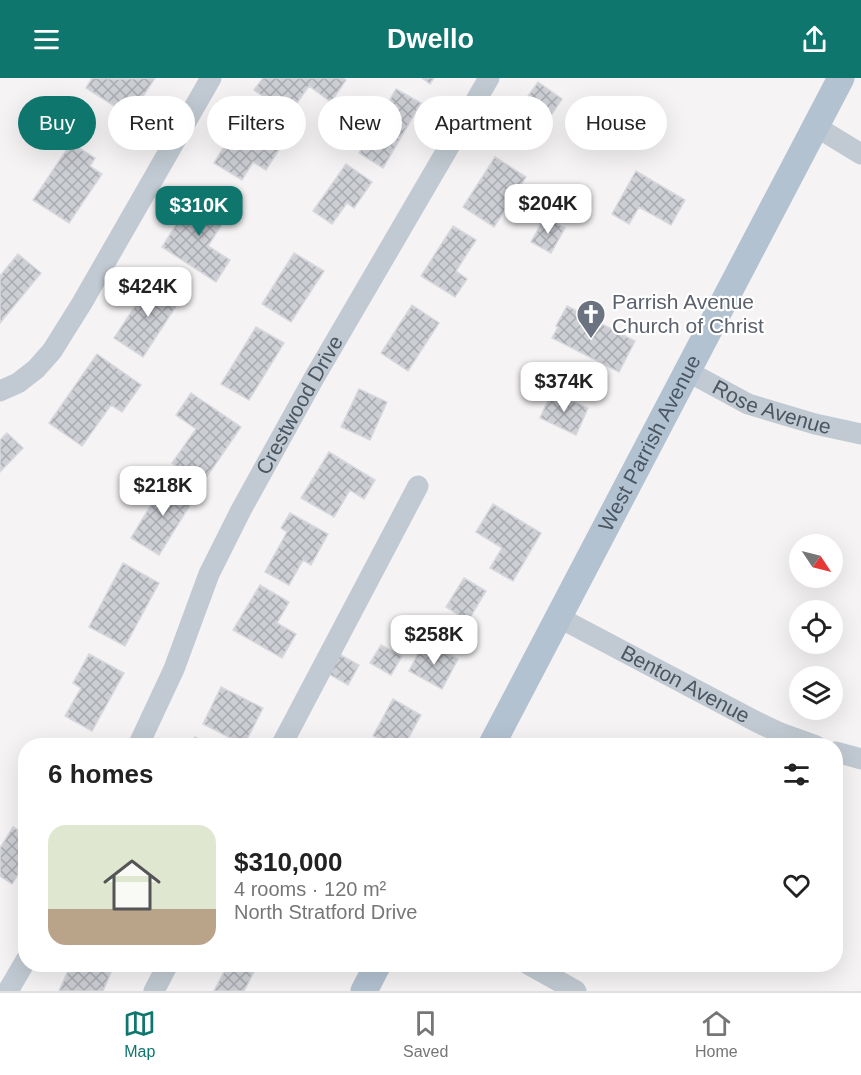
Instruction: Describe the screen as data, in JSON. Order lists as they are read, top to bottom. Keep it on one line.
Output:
{"streets":{"main road":["West Parrish Avenue"],"street":["Crestwood Drive","Rose Avenue","Benton Avenue"]},"crossings":[["Rose Avenue","West Parrish Avenue"],["West Parrish Avenue","Benton Avenue"]],"places":{"church":["Parrish Avenue Church of Christ"]},"north":"bottom right","page":{"header":"Dwello","chip":["Buy","Rent","Filters","New","Apartment","House"],"price":["$204K","$310K","$424K","$374K","$218K","$258K"],"heading":"6 homes","list":[{"name":"$310,000","note":"4 rooms · 120 m² · North Stratford Drive"}],"tabs":["Map","Saved","Home"]}}
